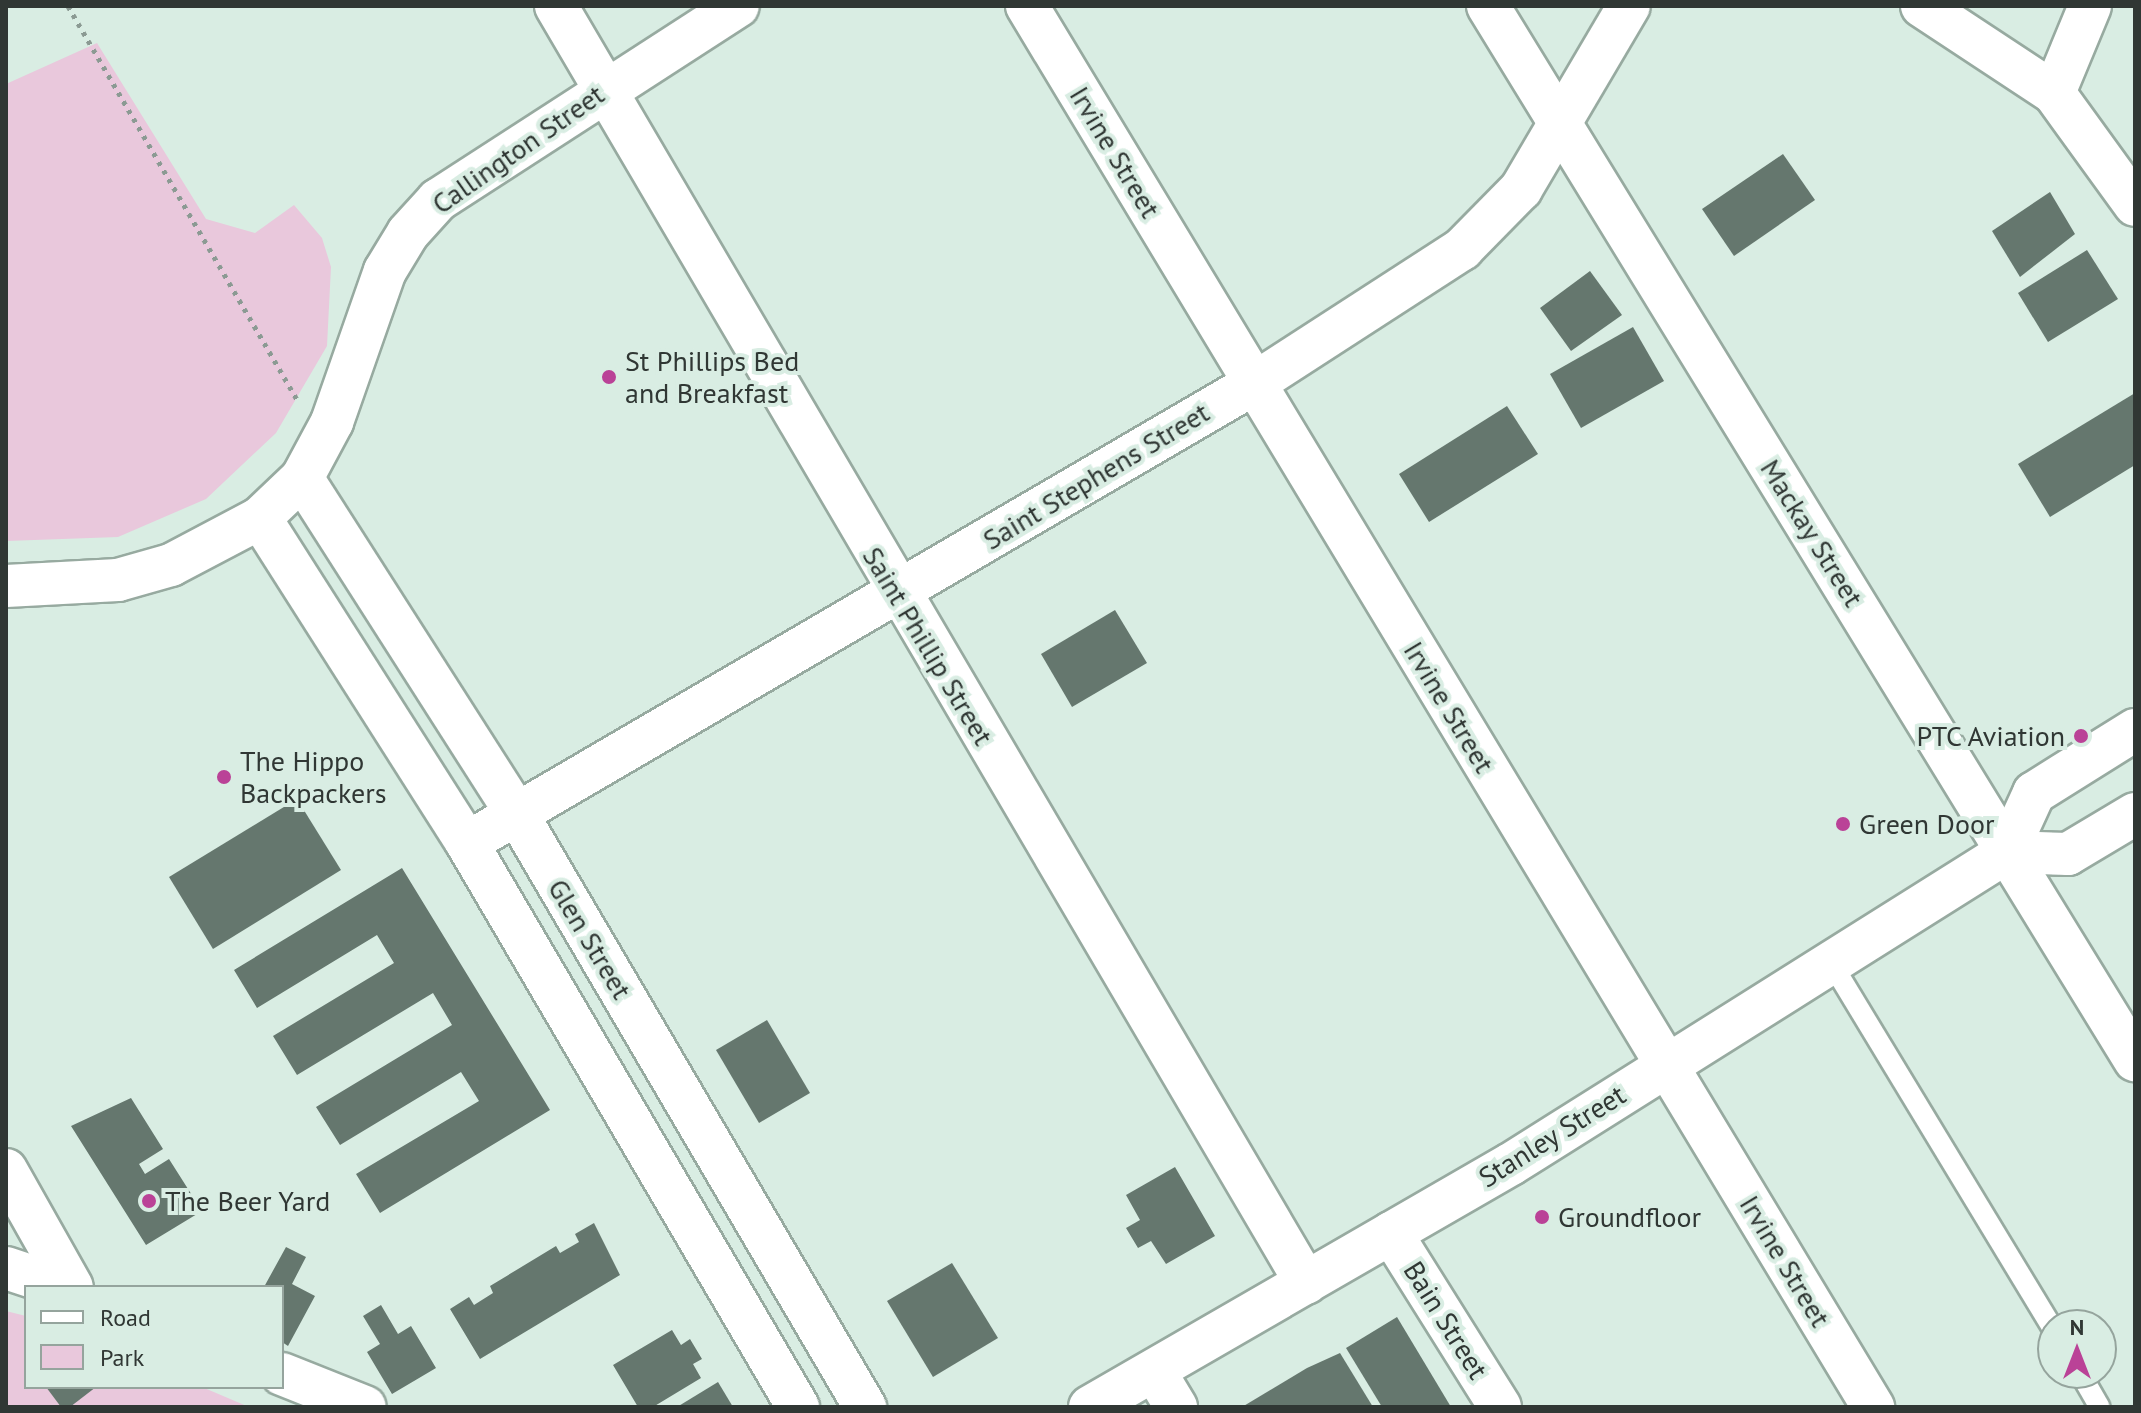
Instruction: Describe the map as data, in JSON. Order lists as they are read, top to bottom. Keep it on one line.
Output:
{"streets":{"street":["Callington Street","Irvine Street","Saint Stephens Street","Mackay Street","Saint Phillip Street","Glen Street","Stanley Street","Bain Street"]},"crossings":[["Callington Street","Saint Phillip Street"],["Callington Street","Glen Street"],["Irvine Street","Saint Stephens Street"],["Irvine Street","Stanley Street"],["Saint Stephens Street","Mackay Street"],["Saint Stephens Street","Saint Phillip Street"],["Saint Stephens Street","Glen Street"],["Mackay Street","Stanley Street"],["Saint Phillip Street","Stanley Street"],["Stanley Street","Bain Street"]],"places":["St Phillips Bed and Breakfast","PTC Aviation","The Hippo Backpackers","Green Door","The Beer Yard","Groundfloor"],"legend":["Road","Park"],"north":"top"}
